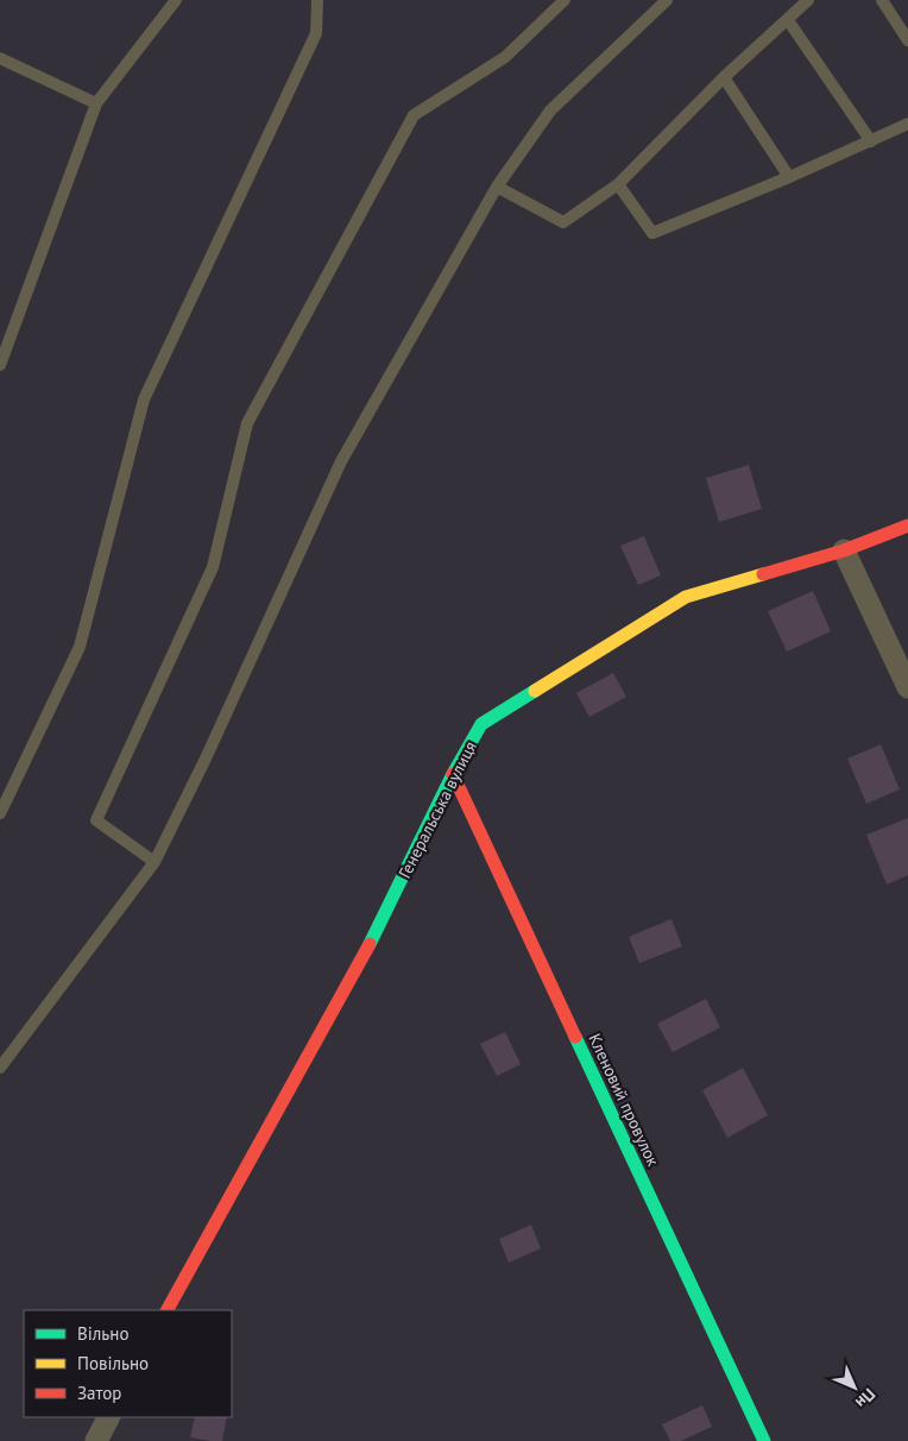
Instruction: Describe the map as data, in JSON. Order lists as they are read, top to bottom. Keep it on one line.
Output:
{"streets":{"street":["Генеральська вулиця","Кленовий провулок"]},"crossings":[["Генеральська вулиця","Кленовий провулок"]],"legend":["Вільно","Повільно","Затор"],"north":"bottom right"}
